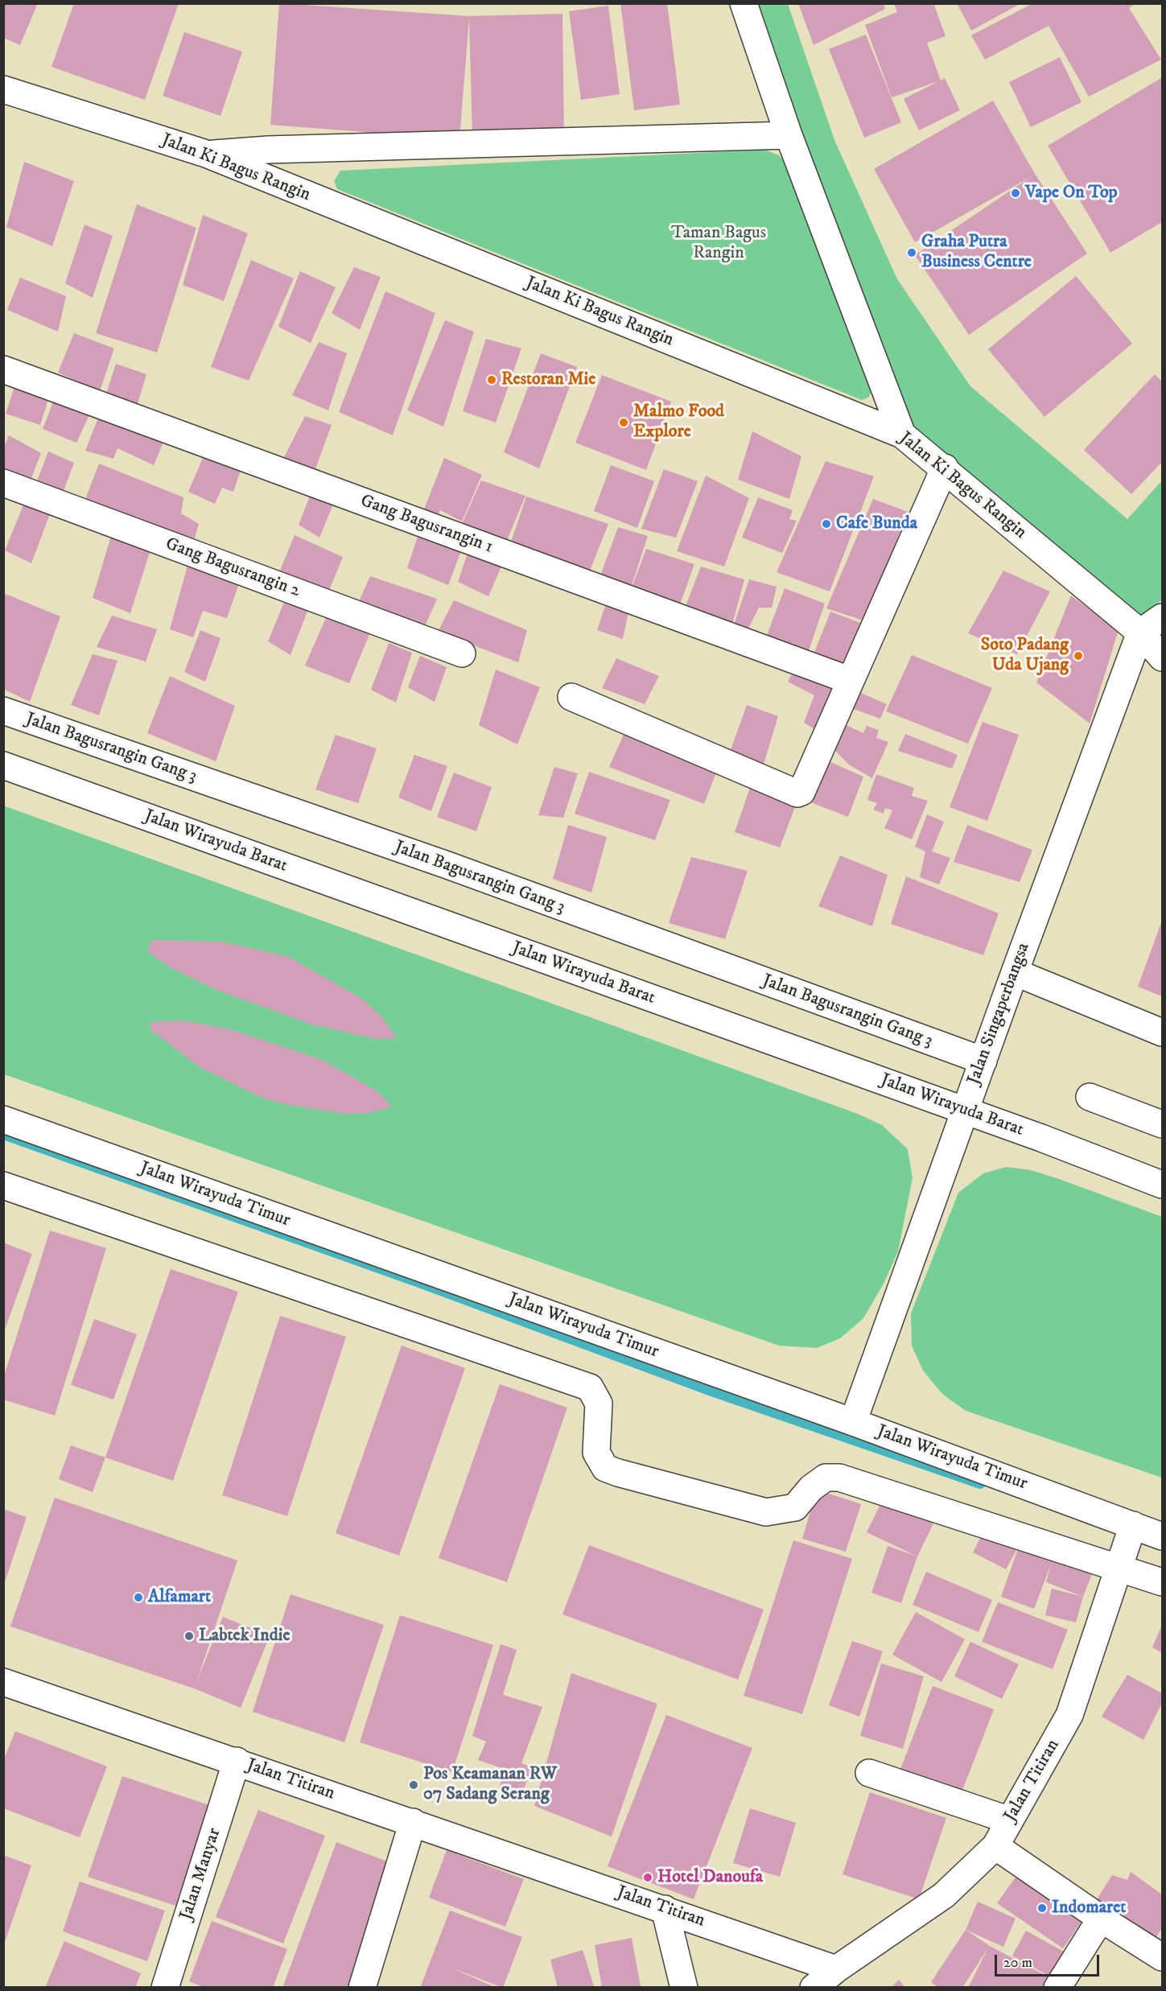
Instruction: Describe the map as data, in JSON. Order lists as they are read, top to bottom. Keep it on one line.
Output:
{"streets":{"street":["Jalan Ki Bagus Rangin","Gang Bagusrangin 1","Gang Bagusrangin 2","Jalan Bagusrangin Gang 3","Jalan Wirayuda Barat","Jalan Singaperbangsa","Jalan Wirayuda Timur","Jalan Titiran","Jalan Manyar"]},"crossings":[["Jalan Ki Bagus Rangin","Jalan Singaperbangsa"],["Jalan Bagusrangin Gang 3","Jalan Singaperbangsa"],["Jalan Wirayuda Barat","Jalan Singaperbangsa"],["Jalan Singaperbangsa","Jalan Wirayuda Timur"],["Jalan Wirayuda Timur","Jalan Titiran"],["Jalan Titiran","Jalan Manyar"]],"parks":["Taman Bagus Rangin"],"places":["Vape On Top","Graha Putra Business Centre","Restoran Mie","Malmo Food Explore","Cafe Bunda","Soto Padang Uda Ujang","Alfamart","Labtek Indie","Pos Keamanan RW 07 Sadang Serang","Hotel Danoufa","Indomaret"],"scale_bar":"20 m"}
